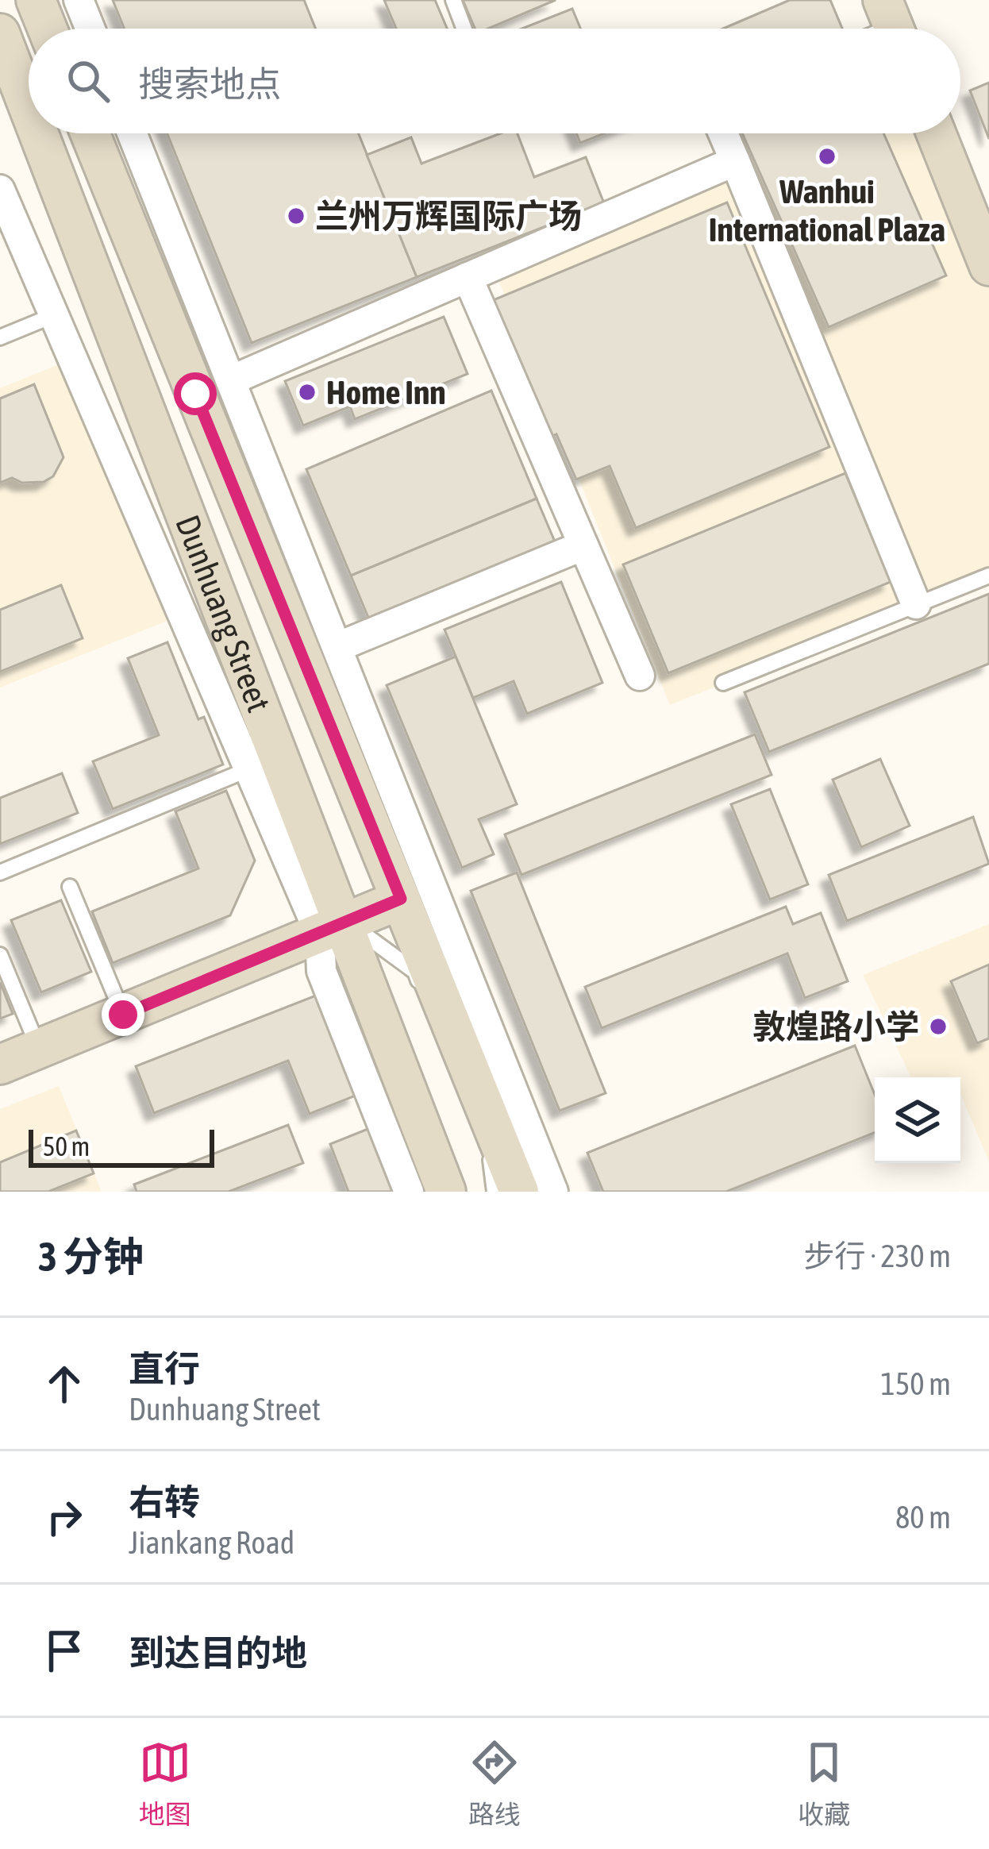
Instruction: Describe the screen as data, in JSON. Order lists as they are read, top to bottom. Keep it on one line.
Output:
{"streets":{"main road":["Dunhuang Street"]},"places":["Wanhui International Plaza","兰州万辉国际广场","Home Inn","敦煌路小学"],"scale_bar":"50 m","page":{"search":"搜索地点","scale":"50 m","heading":["3 分钟","步行 · 230 m"],"list":[["直行","Dunhuang Street","150 m"],["右转","Jiankang Road","80 m"],"到达目的地"],"nav":["地图","路线","收藏"]}}
